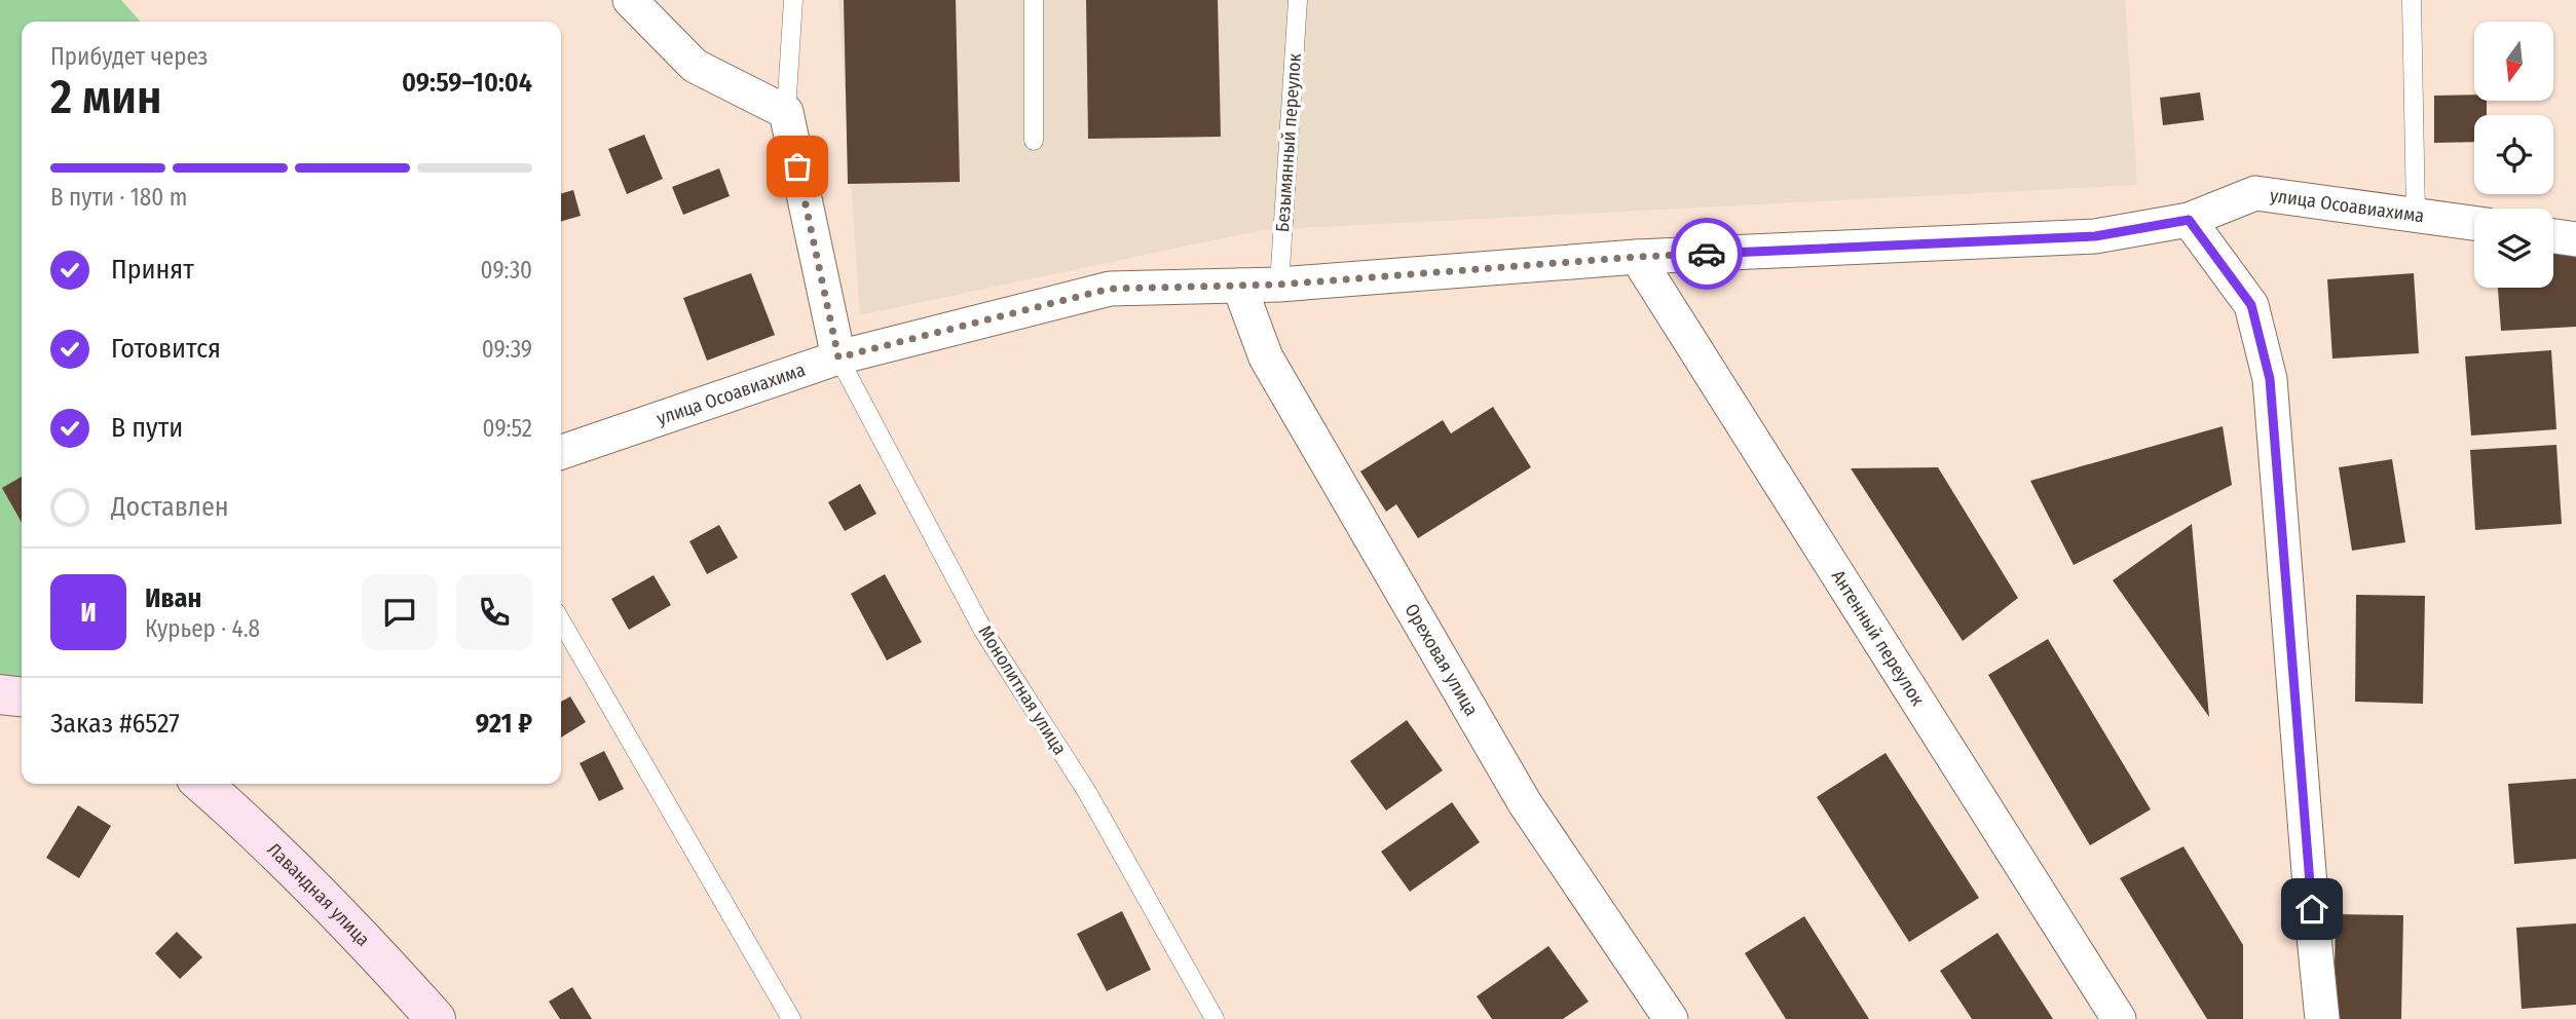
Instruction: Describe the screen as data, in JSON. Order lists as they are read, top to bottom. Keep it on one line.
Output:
{"streets":{"street":["улица Осоавиахима","Антенный переулок","Ореховая улица","Лавандная улица"],"lane":["Безымянный переулок","Монолитная улица"]},"crossings":[["Безымянный переулок","улица Осоавиахима"],["улица Осоавиахима","Антенный переулок"],["улица Осоавиахима","Ореховая улица"],["улица Осоавиахима","Монолитная улица"]],"north":"bottom","page":{"heading":["2 мин","Прибудет через","09:59–10:04"],"panel":["Иван","Курьер · 4.8","Заказ #6527","921 ₽"],"bar":"В пути · 180 m","list":[["Принят","09:30"],["Готовится","09:39"],["В пути","09:52"],"Доставлен"],"round":"И"}}
